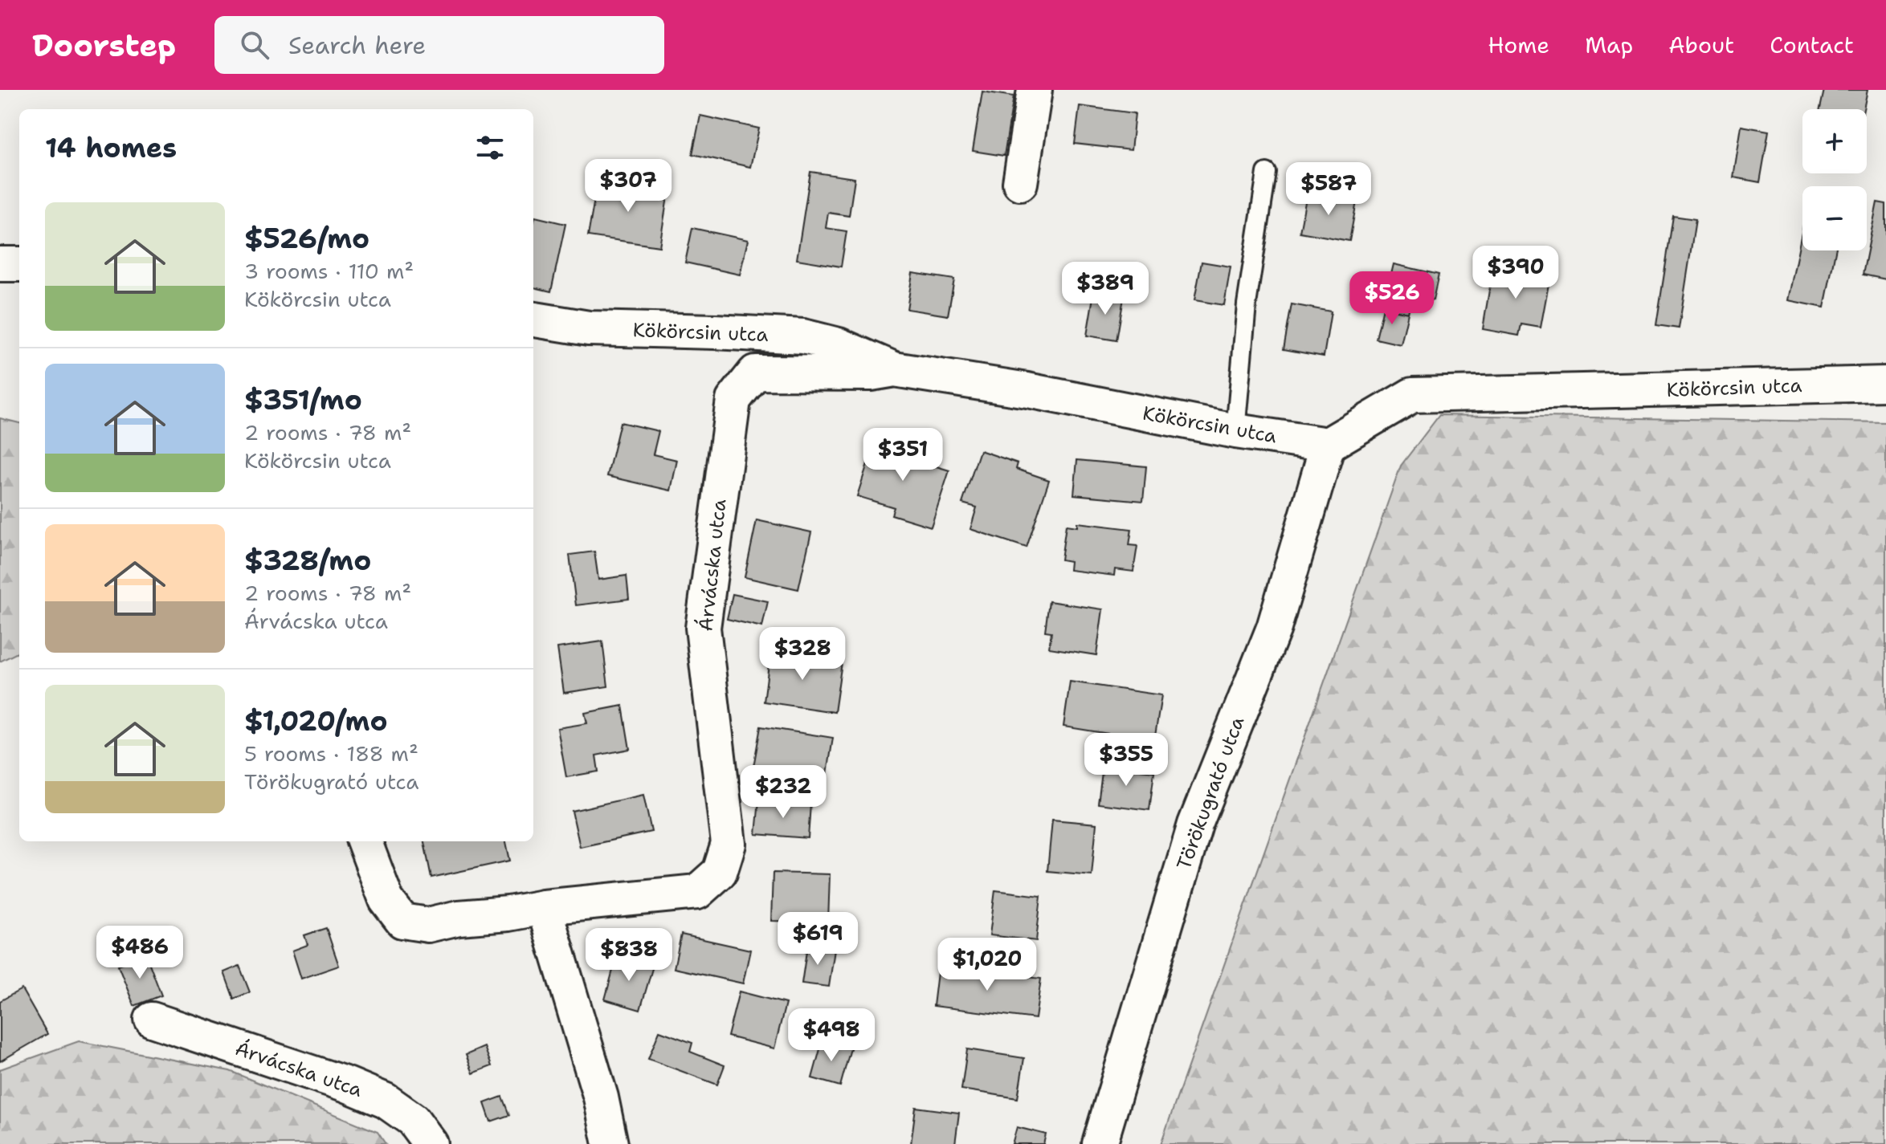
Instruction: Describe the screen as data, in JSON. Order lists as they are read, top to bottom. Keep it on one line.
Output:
{"streets":{"street":["Kökörcsin utca","Árvácska utca","Törökugrató utca"]},"crossings":[["Kökörcsin utca","Árvácska utca"],["Kökörcsin utca","Törökugrató utca"]],"page":{"header":"Doorstep","search":"Search here","nav":["Home","Map","About","Contact"],"map_buttons":["+","−"],"heading":"14 homes","price":["$307","$587","$390","$389","$526","$351","$328","$355","$232","$619","$486","$838","$1,020","$498"],"list":[{"name":"$526/mo","note":"3 rooms · 110 m² · Kökörcsin utca"},{"name":"$351/mo","note":"2 rooms · 78 m² · Kökörcsin utca"},{"name":"$328/mo","note":"2 rooms · 78 m² · Árvácska utca"},{"name":"$1,020/mo","note":"5 rooms · 188 m² · Törökugrató utca"}]}}
